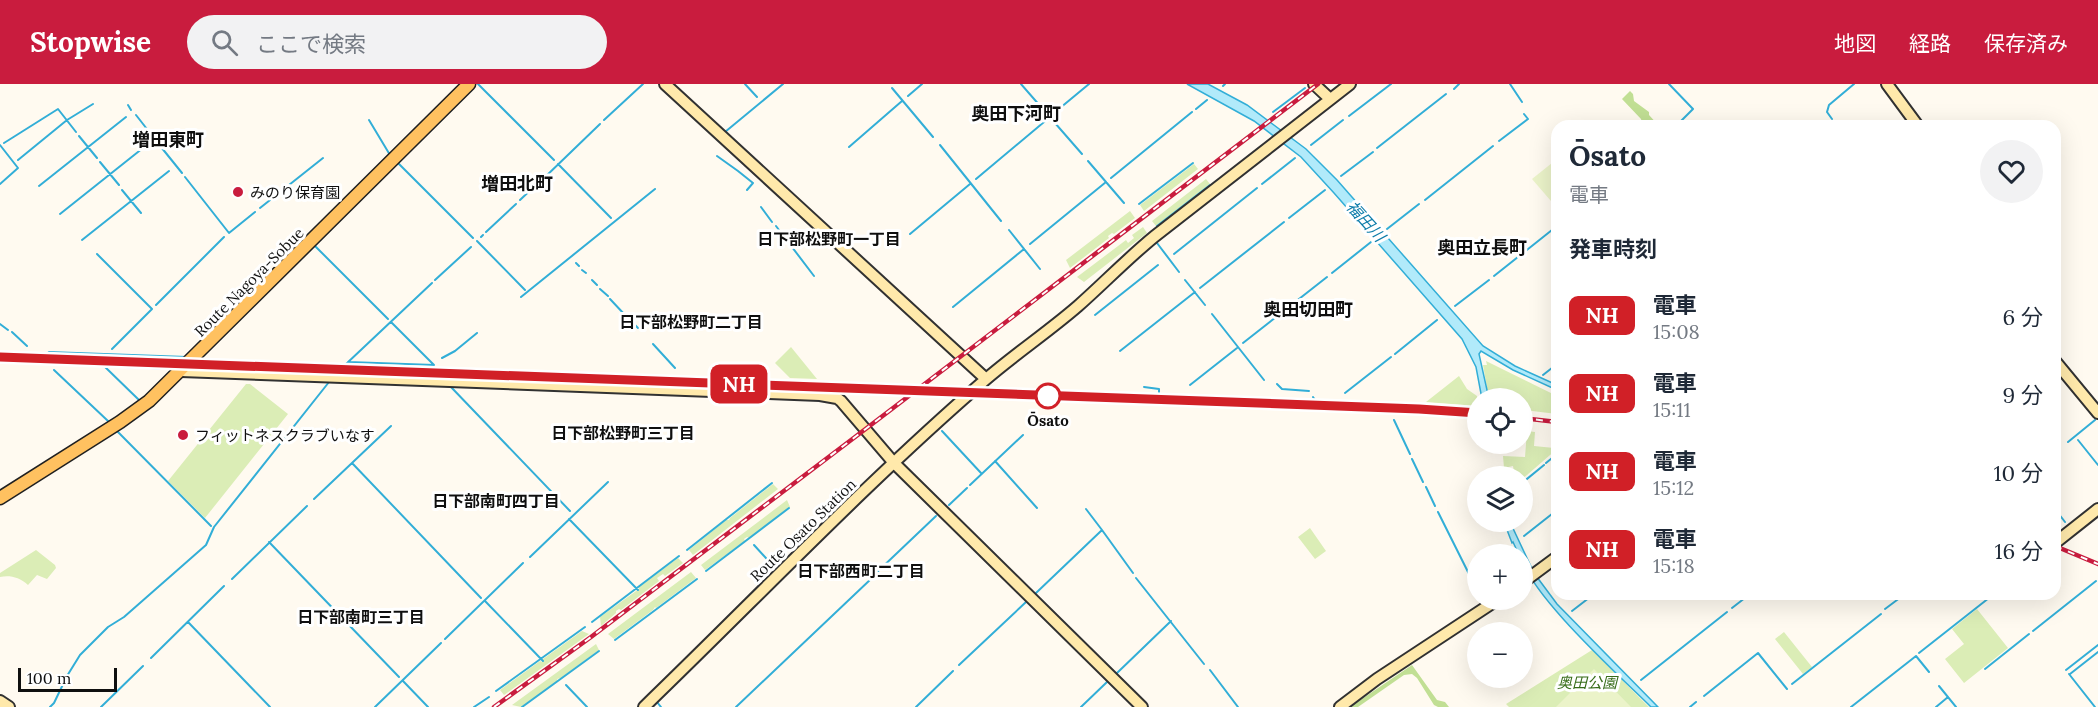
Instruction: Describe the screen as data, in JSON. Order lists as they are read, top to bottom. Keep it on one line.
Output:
{"streets":{"main road":["Route Nagoya-Sobue"],"street":["Route Osato Station"]},"districts":["奥田下河町","増田東町","増田北町","日下部松野町一丁目","奥田立長町","奥田切田町","日下部松野町二丁目","日下部松野町三丁目","日下部南町四丁目","日下部西町二丁目","日下部南町三丁目"],"water":["福田川"],"parks":["奥田公園"],"places":["みのり保育園","Ōsato","フィットネスクラブいなす"],"scale_bar":"100 m","page":{"header":"Stopwise","search":"ここで検索","nav":["地図","経路","保存済み"],"on_map":"NH","heading":[["Ōsato","電車"],"発車時刻"],"list":[{"mark":"NH","name":"電車","note":"15:08","value":"6 分"},{"mark":"NH","name":"電車","note":"15:11","value":"9 分"},{"mark":"NH","name":"電車","note":"15:12","value":"10 分"},{"mark":"NH","name":"電車","note":"15:18","value":"16 分"}],"map_buttons":["+","−"],"scale":"100 m"}}
